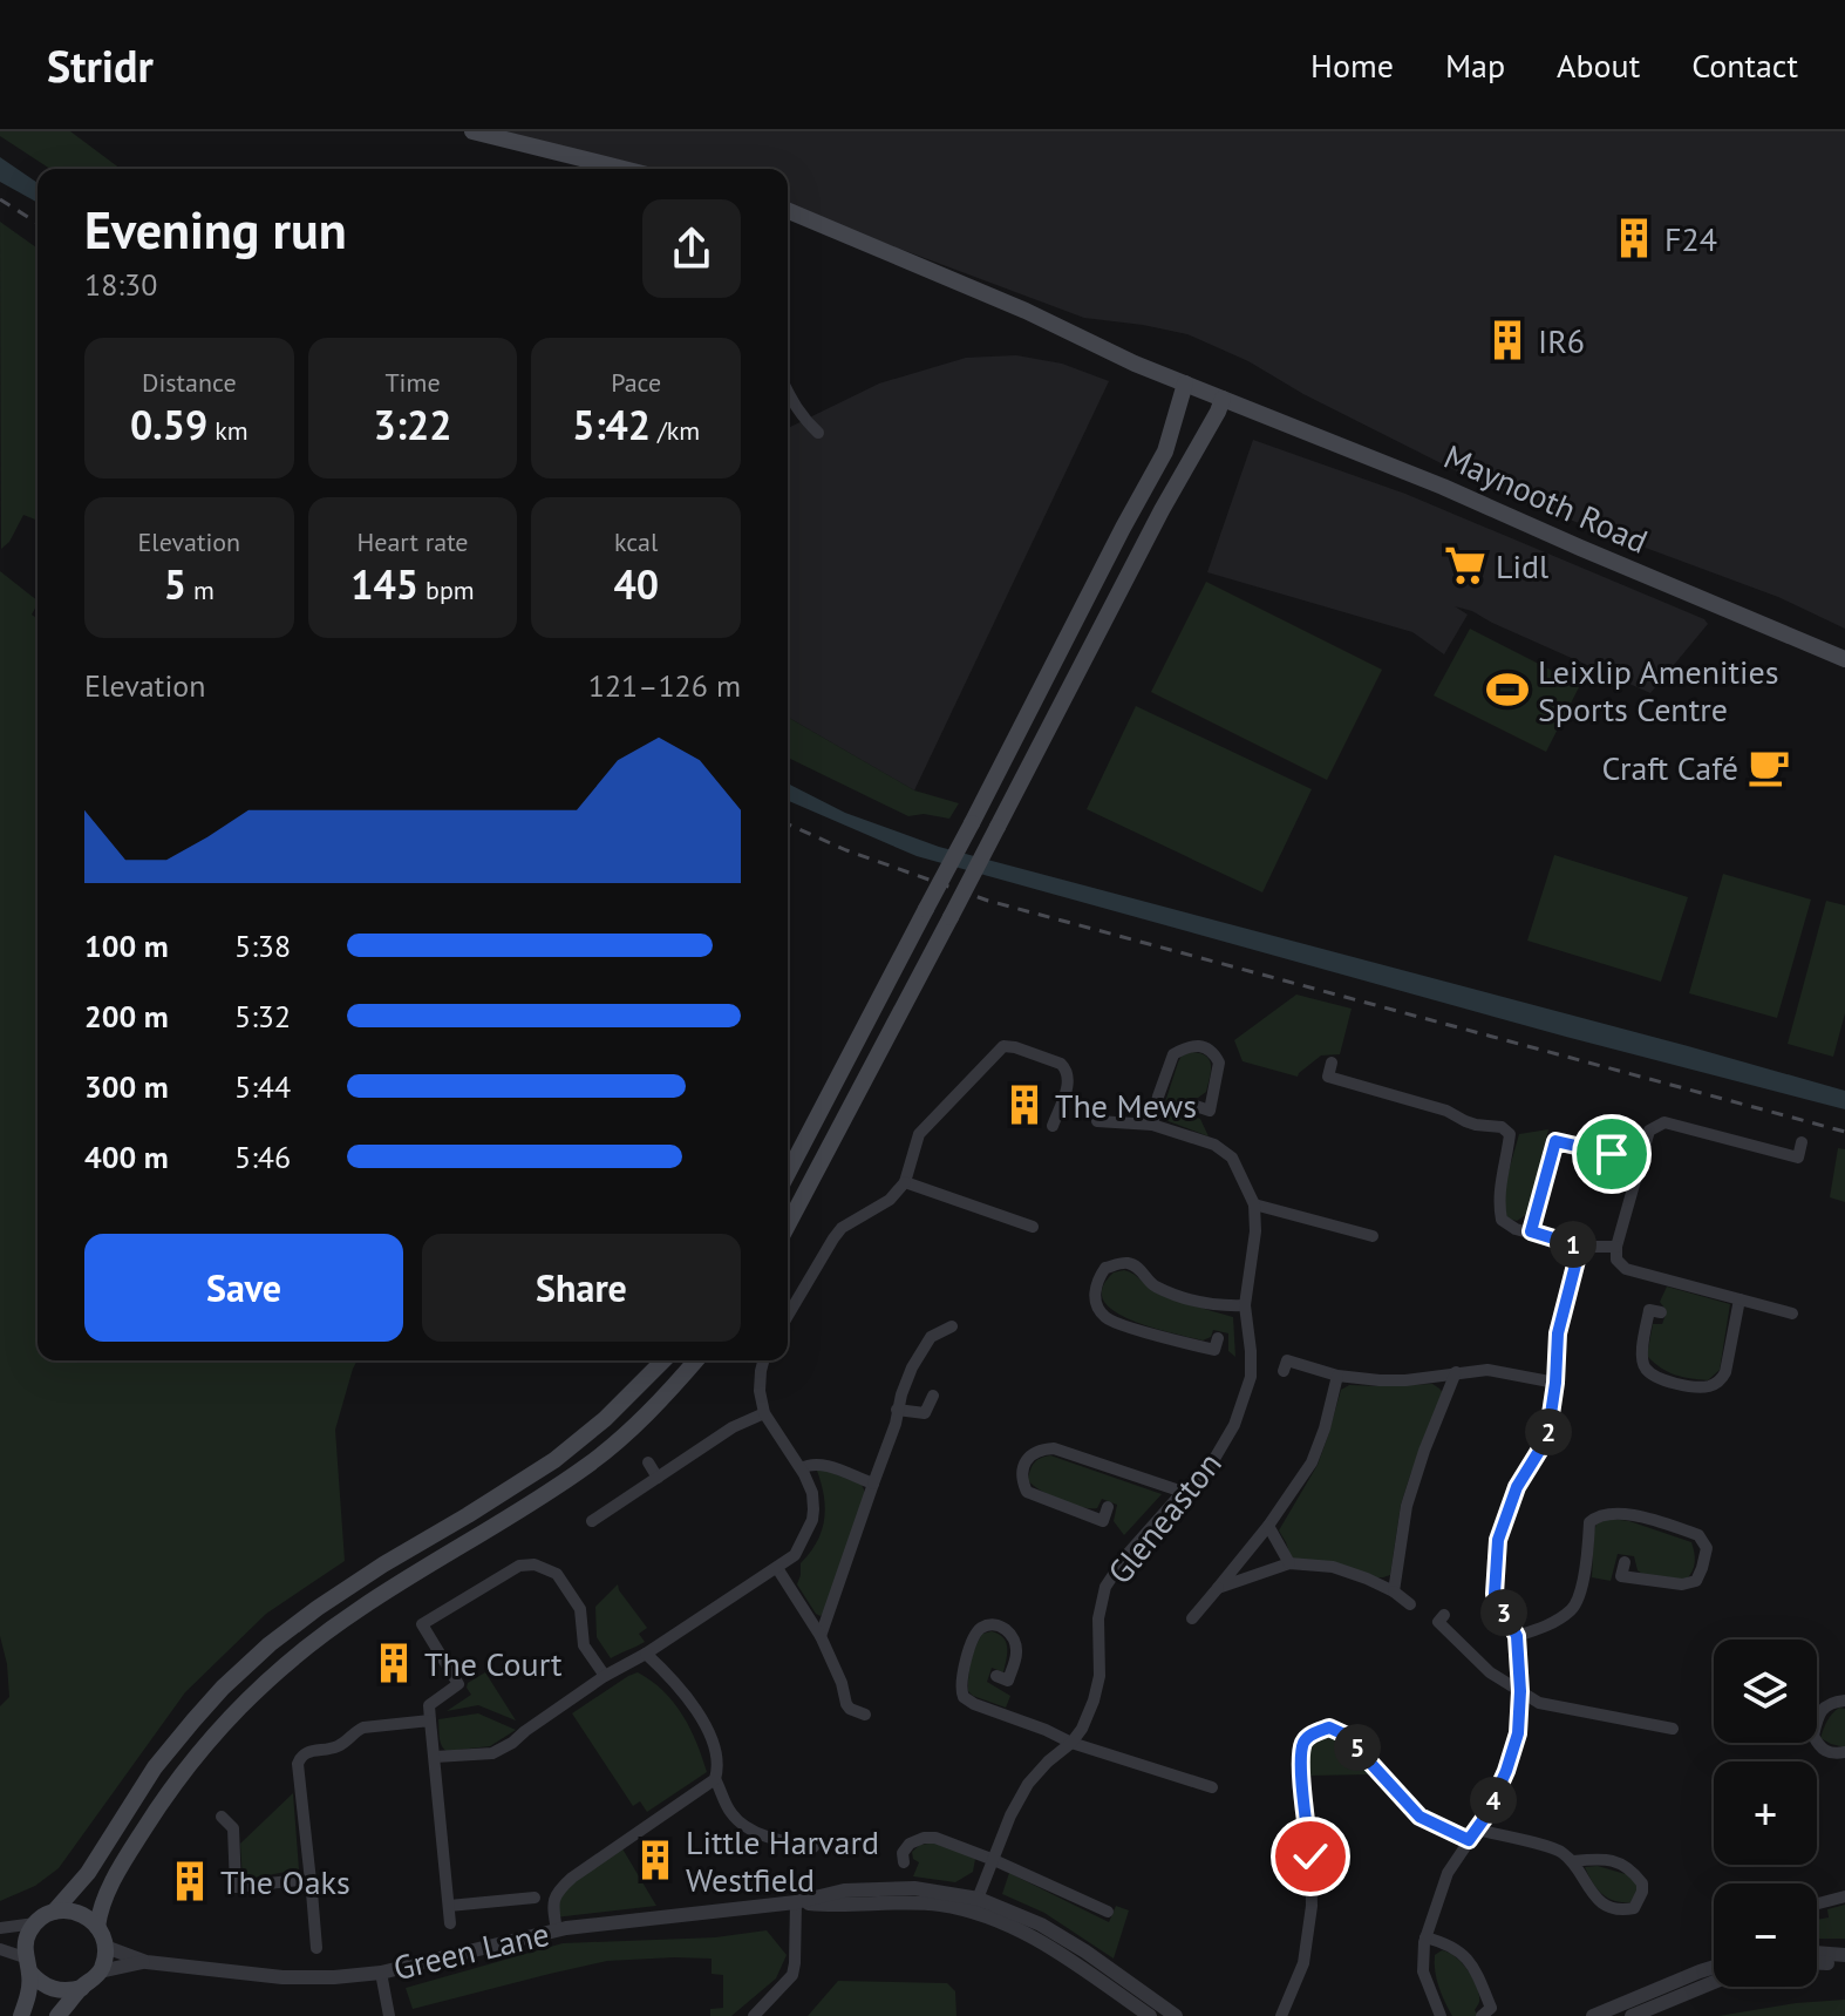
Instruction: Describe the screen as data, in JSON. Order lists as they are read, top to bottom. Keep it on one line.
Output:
{"streets":{"main road":["Maynooth Road"],"street":["Gleneaston","Green Lane"]},"crossings":[["Gleneaston","Green Lane"]],"places":{"building":["F24","IR6","The Mews","The Court","Little Harvard Westfield","The Oaks"],"supermarket":["Lidl"],"sports":["Leixlip Amenities Sports Centre"],"cafe":["Craft Café"]},"page":{"header":"Stridr","nav":["Home","Map","About","Contact"],"heading":["Evening run","18:30"],"stats":[["Distance","0.59 km"],["Time","3:22"],["Pace","5:42 /km"],["Elevation","5 m"],["Heart rate","145 bpm"],["kcal","40"]],"chart":["Elevation","121–126 m"],"list":[{"name":"100 m","note":"5:38"},{"name":"200 m","note":"5:32"},{"name":"300 m","note":"5:44"},{"name":"400 m","note":"5:46"}],"buttons":["Save","Share"],"pins":["1","2","3","5","4"],"map_buttons":["+","−"]}}
